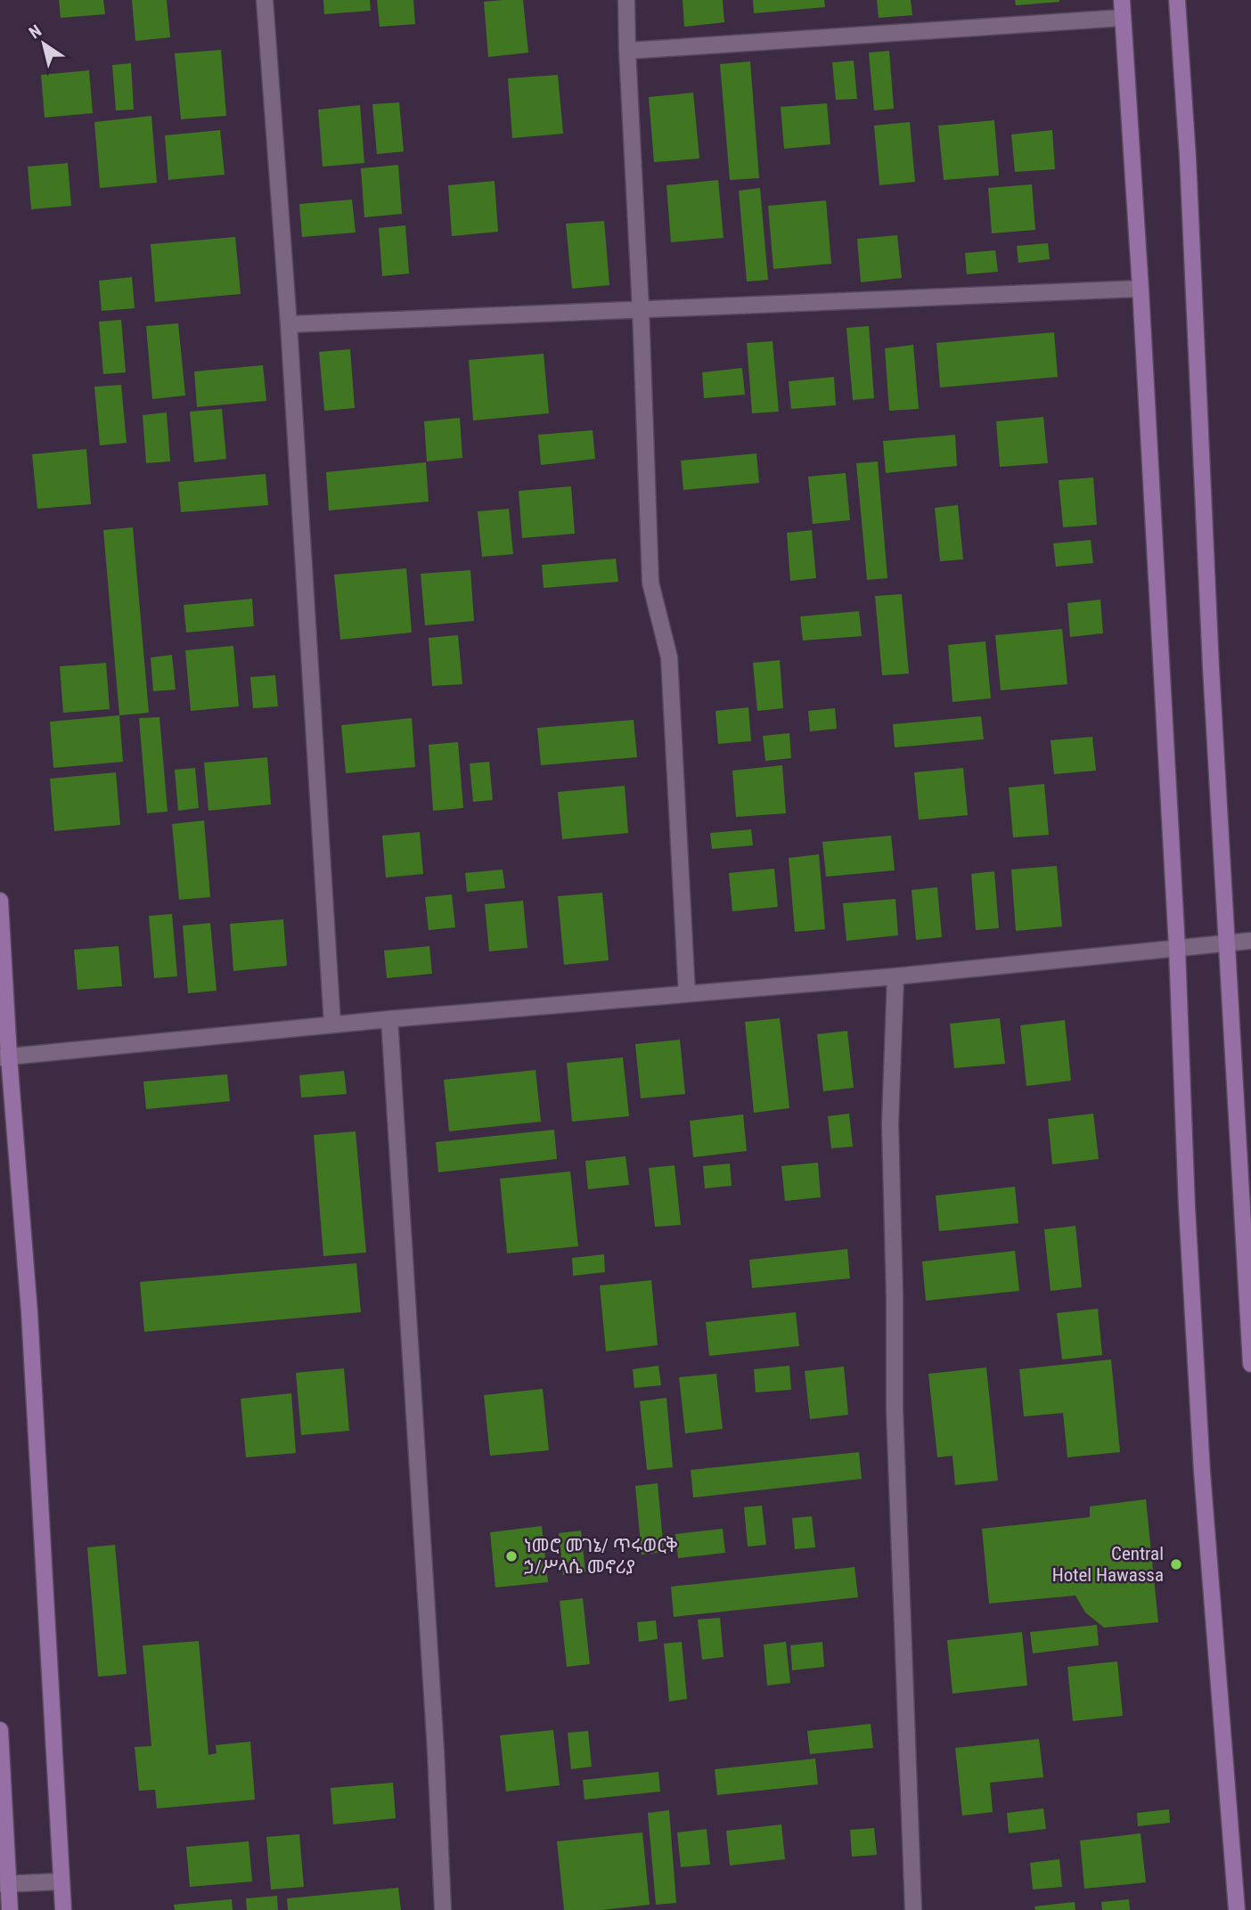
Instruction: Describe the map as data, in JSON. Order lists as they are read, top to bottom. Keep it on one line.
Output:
{"places":["ነመሮ መገኔ/ ጥሩወርቅ ኃ/ሥላሴ መኖሪያ","Central Hotel Hawassa"],"north":"top left"}
